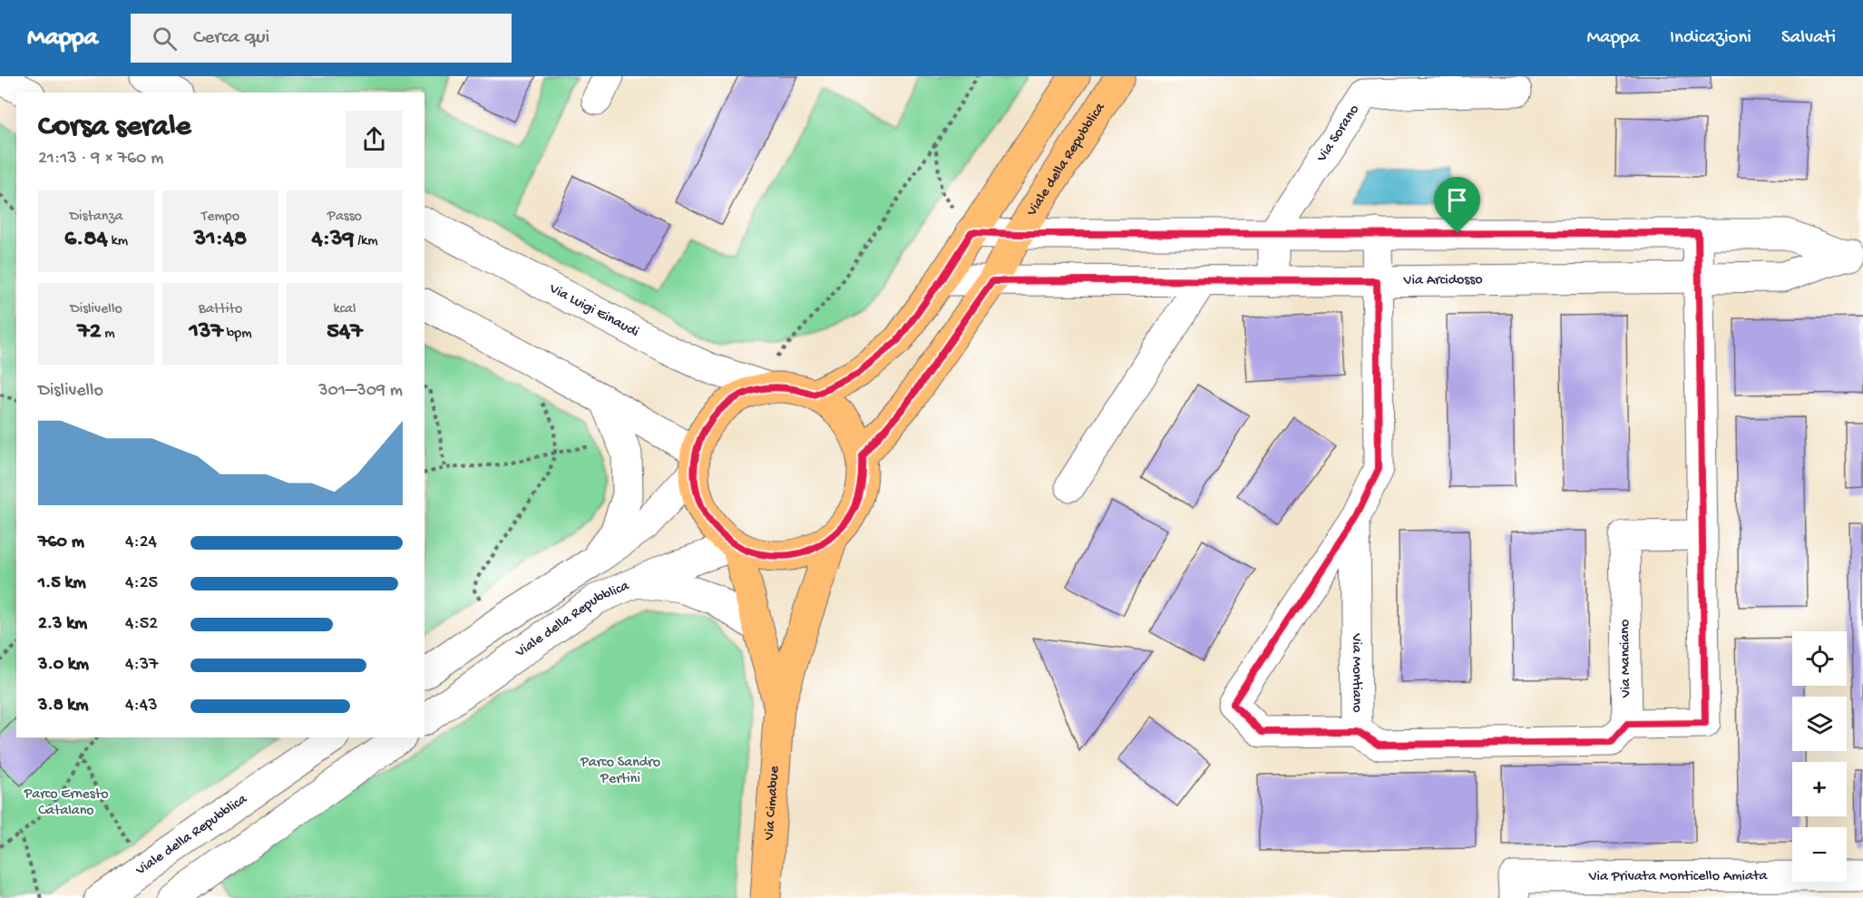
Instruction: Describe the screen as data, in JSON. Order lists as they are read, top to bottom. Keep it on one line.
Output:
{"streets":{"main road":["Viale della Repubblica","Via Cimabue"],"street":["Via Sorano","Via Arcidosso","Via Luigi Einaudi","Via Manciano","Via Montiano","Via Privata Monticello Amiata"]},"crossings":[["Via Sorano","Via Arcidosso"],["Viale della Repubblica","Via Arcidosso"],["Viale della Repubblica","Via Luigi Einaudi"],["Viale della Repubblica","Via Cimabue"],["Via Arcidosso","Via Montiano"],["Via Luigi Einaudi","Via Cimabue"]],"parks":["Parco Sandro Pertini","Parco Ernesto Catalano"],"page":{"header":"Mappa","search":"Cerca qui","nav":["Mappa","Indicazioni","Salvati"],"heading":["Corsa serale","21:13 · 9 × 760 m"],"stats":[["Distanza","6.84 km"],["Tempo","31:48"],["Passo","4:39 /km"],["Dislivello","72 m"],["Battito","137 bpm"],["kcal","547"]],"chart":["Dislivello","301–309 m"],"list":[{"name":"760 m","note":"4:24"},{"name":"1.5 km","note":"4:25"},{"name":"2.3 km","note":"4:52"},{"name":"3.0 km","note":"4:37"},{"name":"3.8 km","note":"4:43"}],"map_buttons":["+","−"]}}
